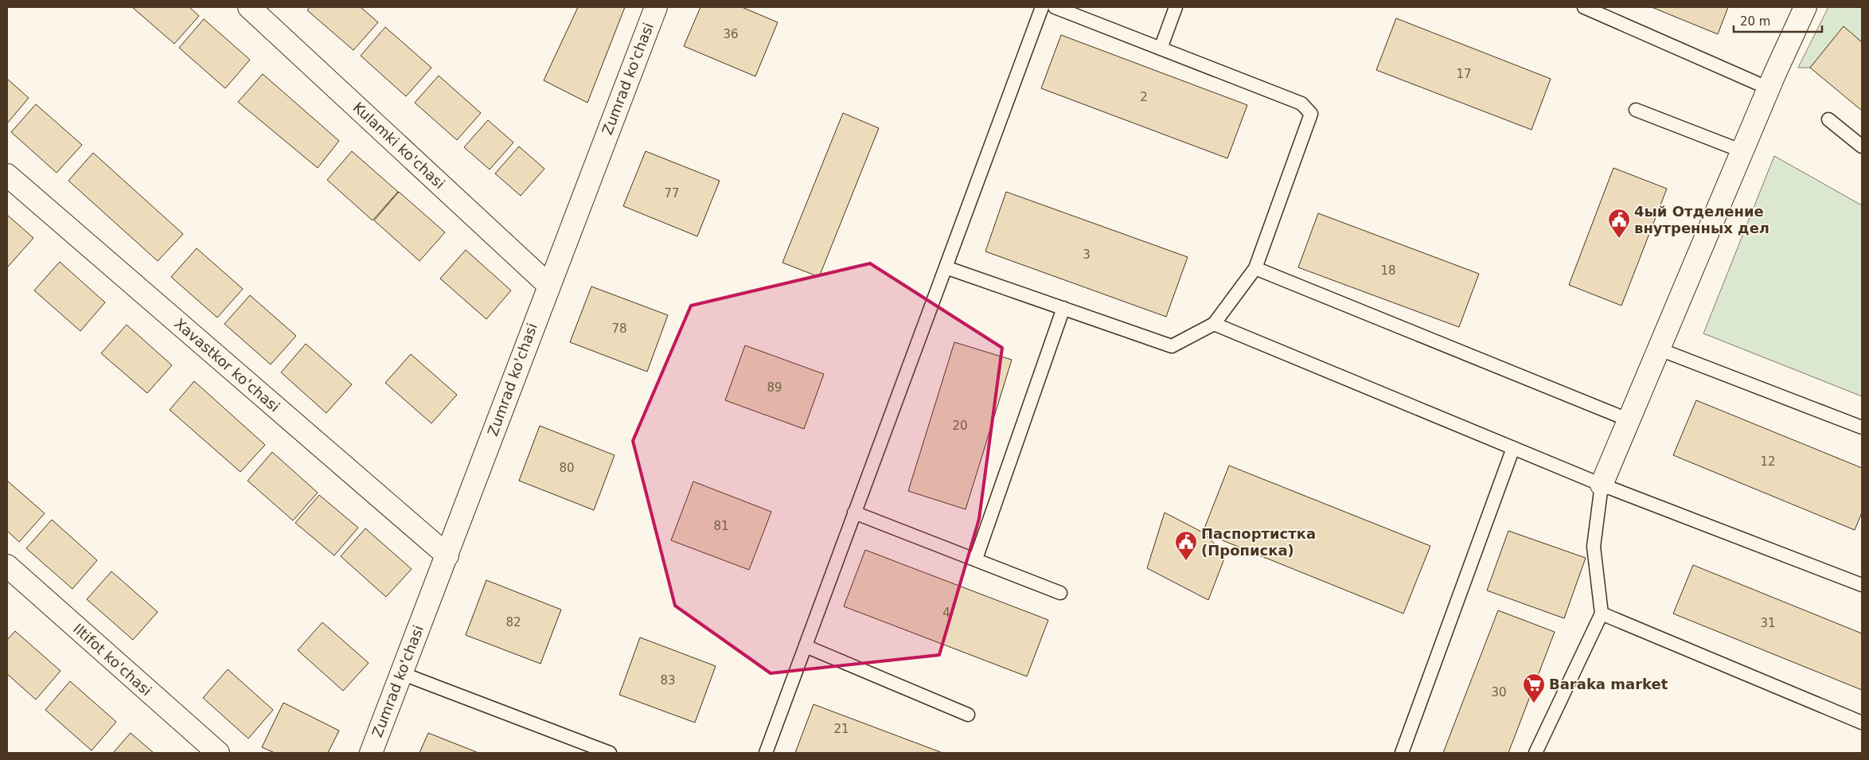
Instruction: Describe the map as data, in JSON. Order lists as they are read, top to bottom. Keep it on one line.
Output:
{"streets":{"street":["Zumrad ko'chasi","Kulamki ko'chasi","Xavastkor ko'chasi","Iltifot ko'chasi"]},"crossings":[["Zumrad ko'chasi","Kulamki ko'chasi"],["Zumrad ko'chasi","Xavastkor ko'chasi"]],"places":{"public building":["4ый Отделение внутренных дел","Паспортистка (Прописка)"],"supermarket":["Baraka market"]},"house_numbers":["36","17","2","77","3","18","78","89","20","12","80","81","4","82","31","83","30","21"],"scale_bar":"20 m"}
